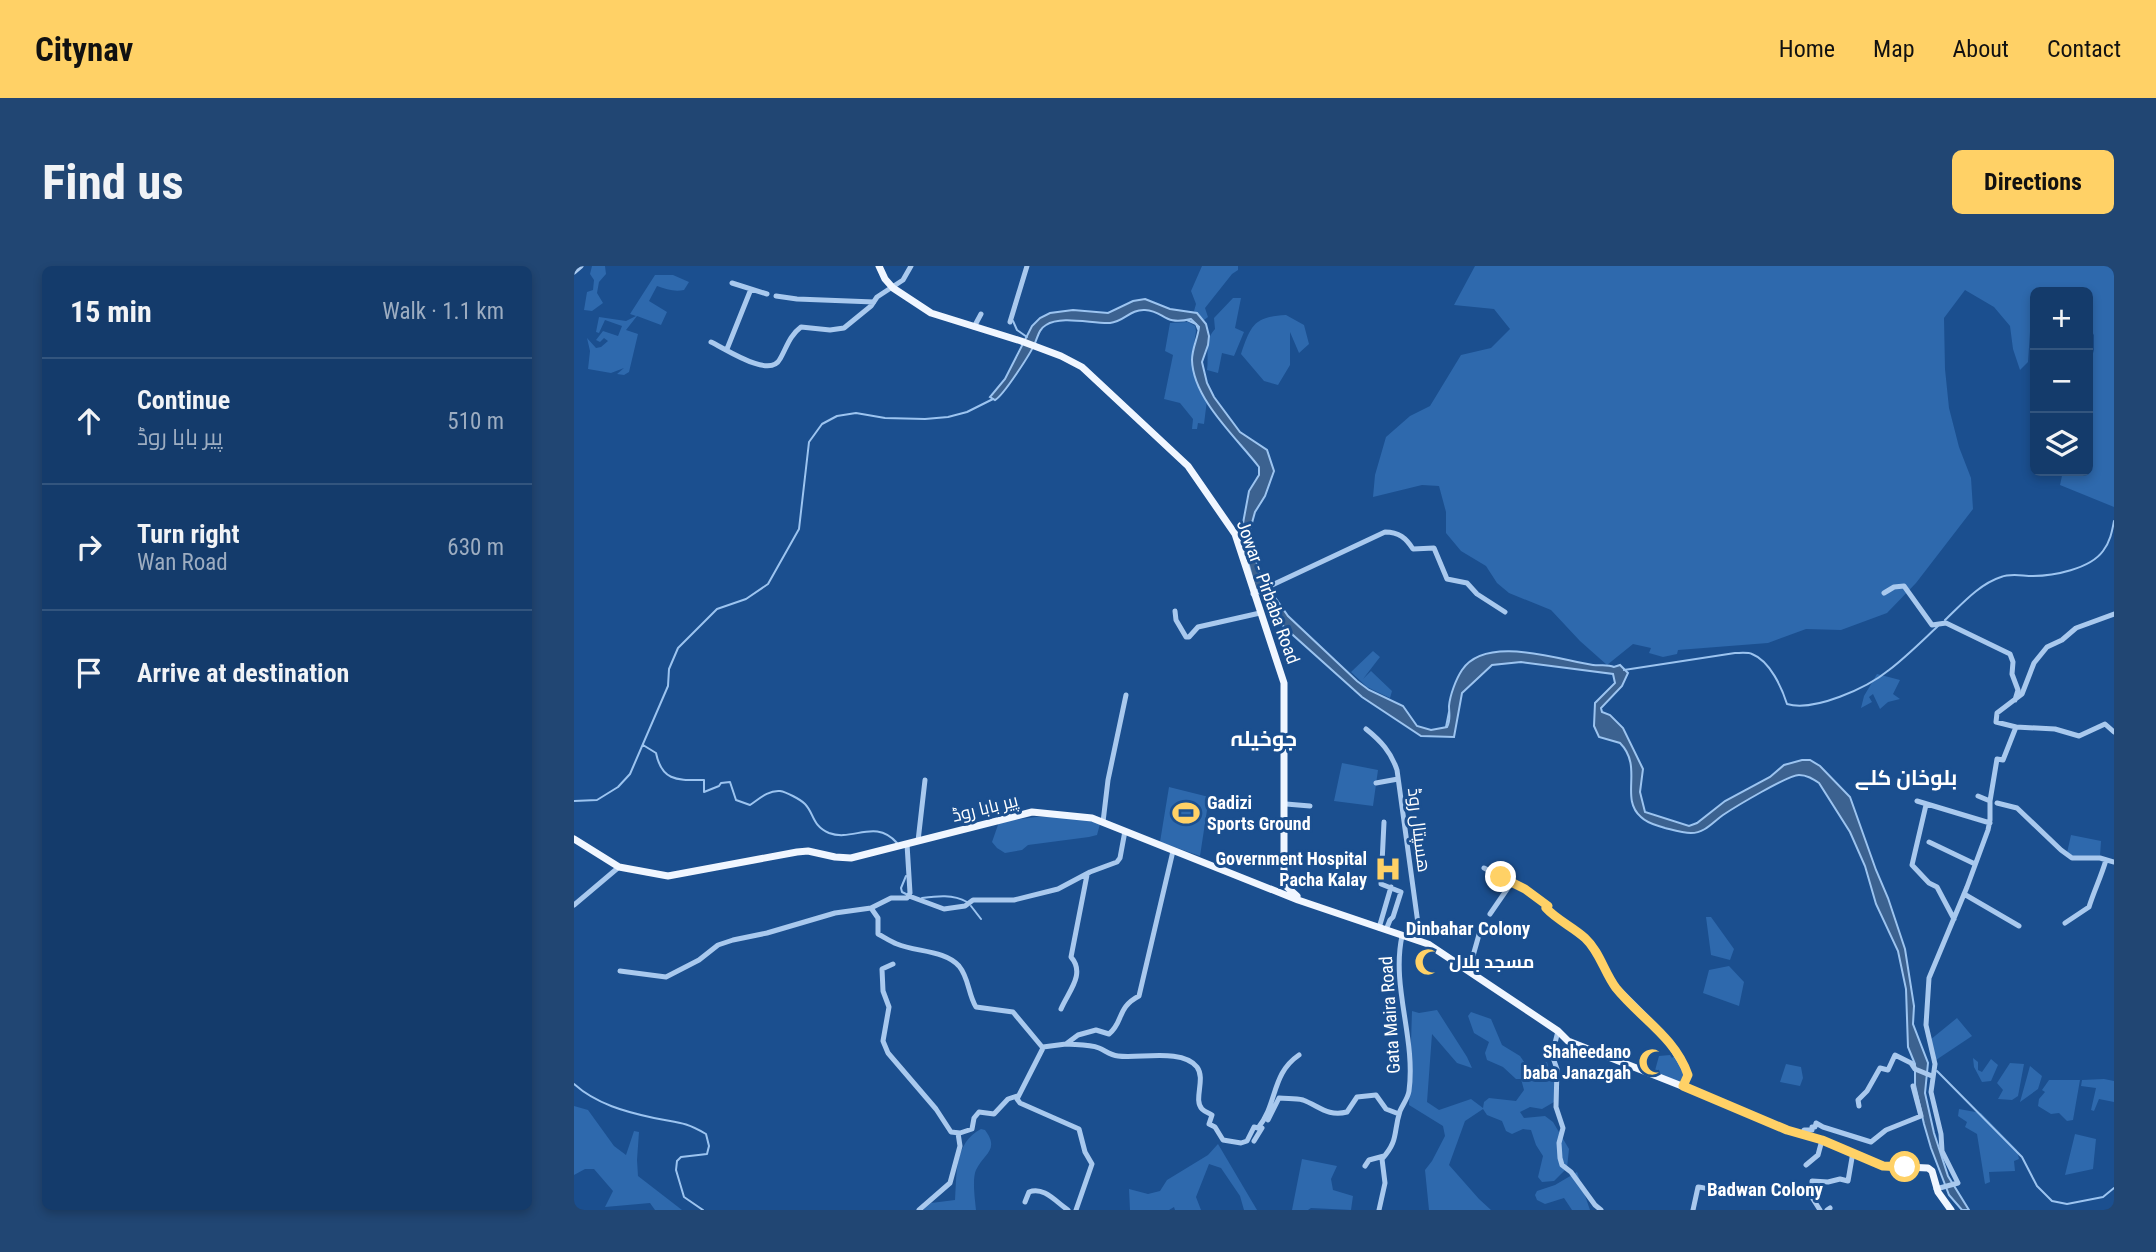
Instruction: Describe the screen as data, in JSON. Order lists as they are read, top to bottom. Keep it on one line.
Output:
{"streets":{"main road":["Jowar - Pirbaba Road","پیر بابا روڈ"],"street":["ھسپتال روڈ","Gata Maira Road"]},"crossings":[["پیر بابا روڈ","ھسپتال روڈ"],["پیر بابا روڈ","Gata Maira Road"]],"districts":["جوخیلہ","بلوخان كلے","Dinbahar Colony","Badwan Colony"],"places":{"sports":["Gadizi Sports Ground"],"hospital":["Government Hospital Pacha Kalay"],"mosque":["مسجد بلال","Shaheedano baba Janazgah"]},"page":{"header":"Citynav","nav":["Home","Map","About","Contact"],"buttons":"Directions","title":"Find us","heading":["15 min","Walk · 1.1 km"],"map_buttons":["+","−"],"list":[["Continue","پیر بابا روڈ","510 m"],["Turn right","Wan Road","630 m"],"Arrive at destination"]}}
